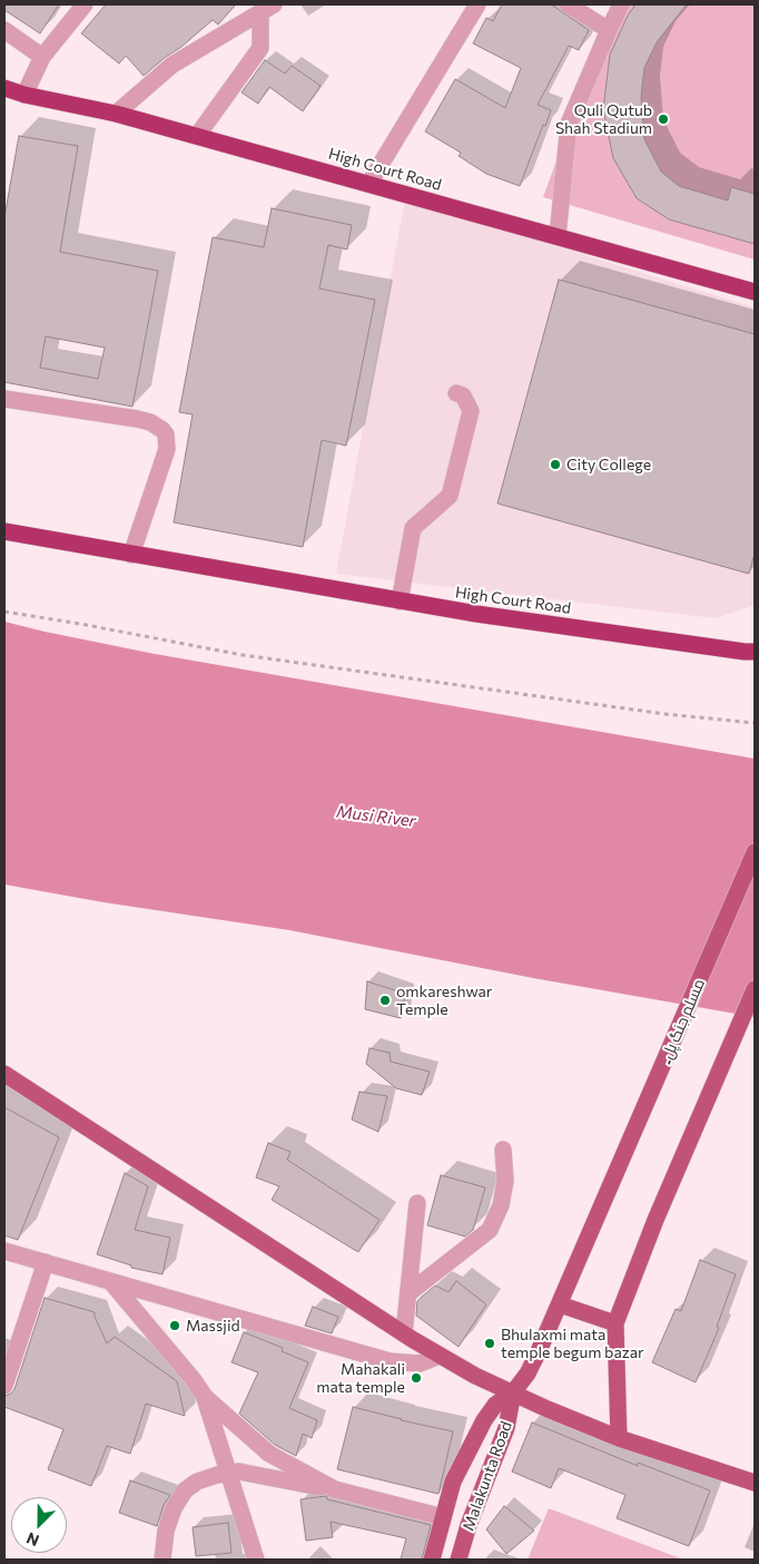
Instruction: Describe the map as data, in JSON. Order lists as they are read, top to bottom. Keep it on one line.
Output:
{"streets":{"highway":["High Court Road"],"main road":["مسلم جنگ پل۔","Malakunta Road"]},"crossings":[["مسلم جنگ پل۔","Malakunta Road"]],"water":["Musi River"],"places":["Quli Qutub Shah Stadium","City College","omkareshwar Temple","Massjid","Bhulaxmi mata temple begum bazar","Mahakali mata temple"],"north":"bottom left"}
